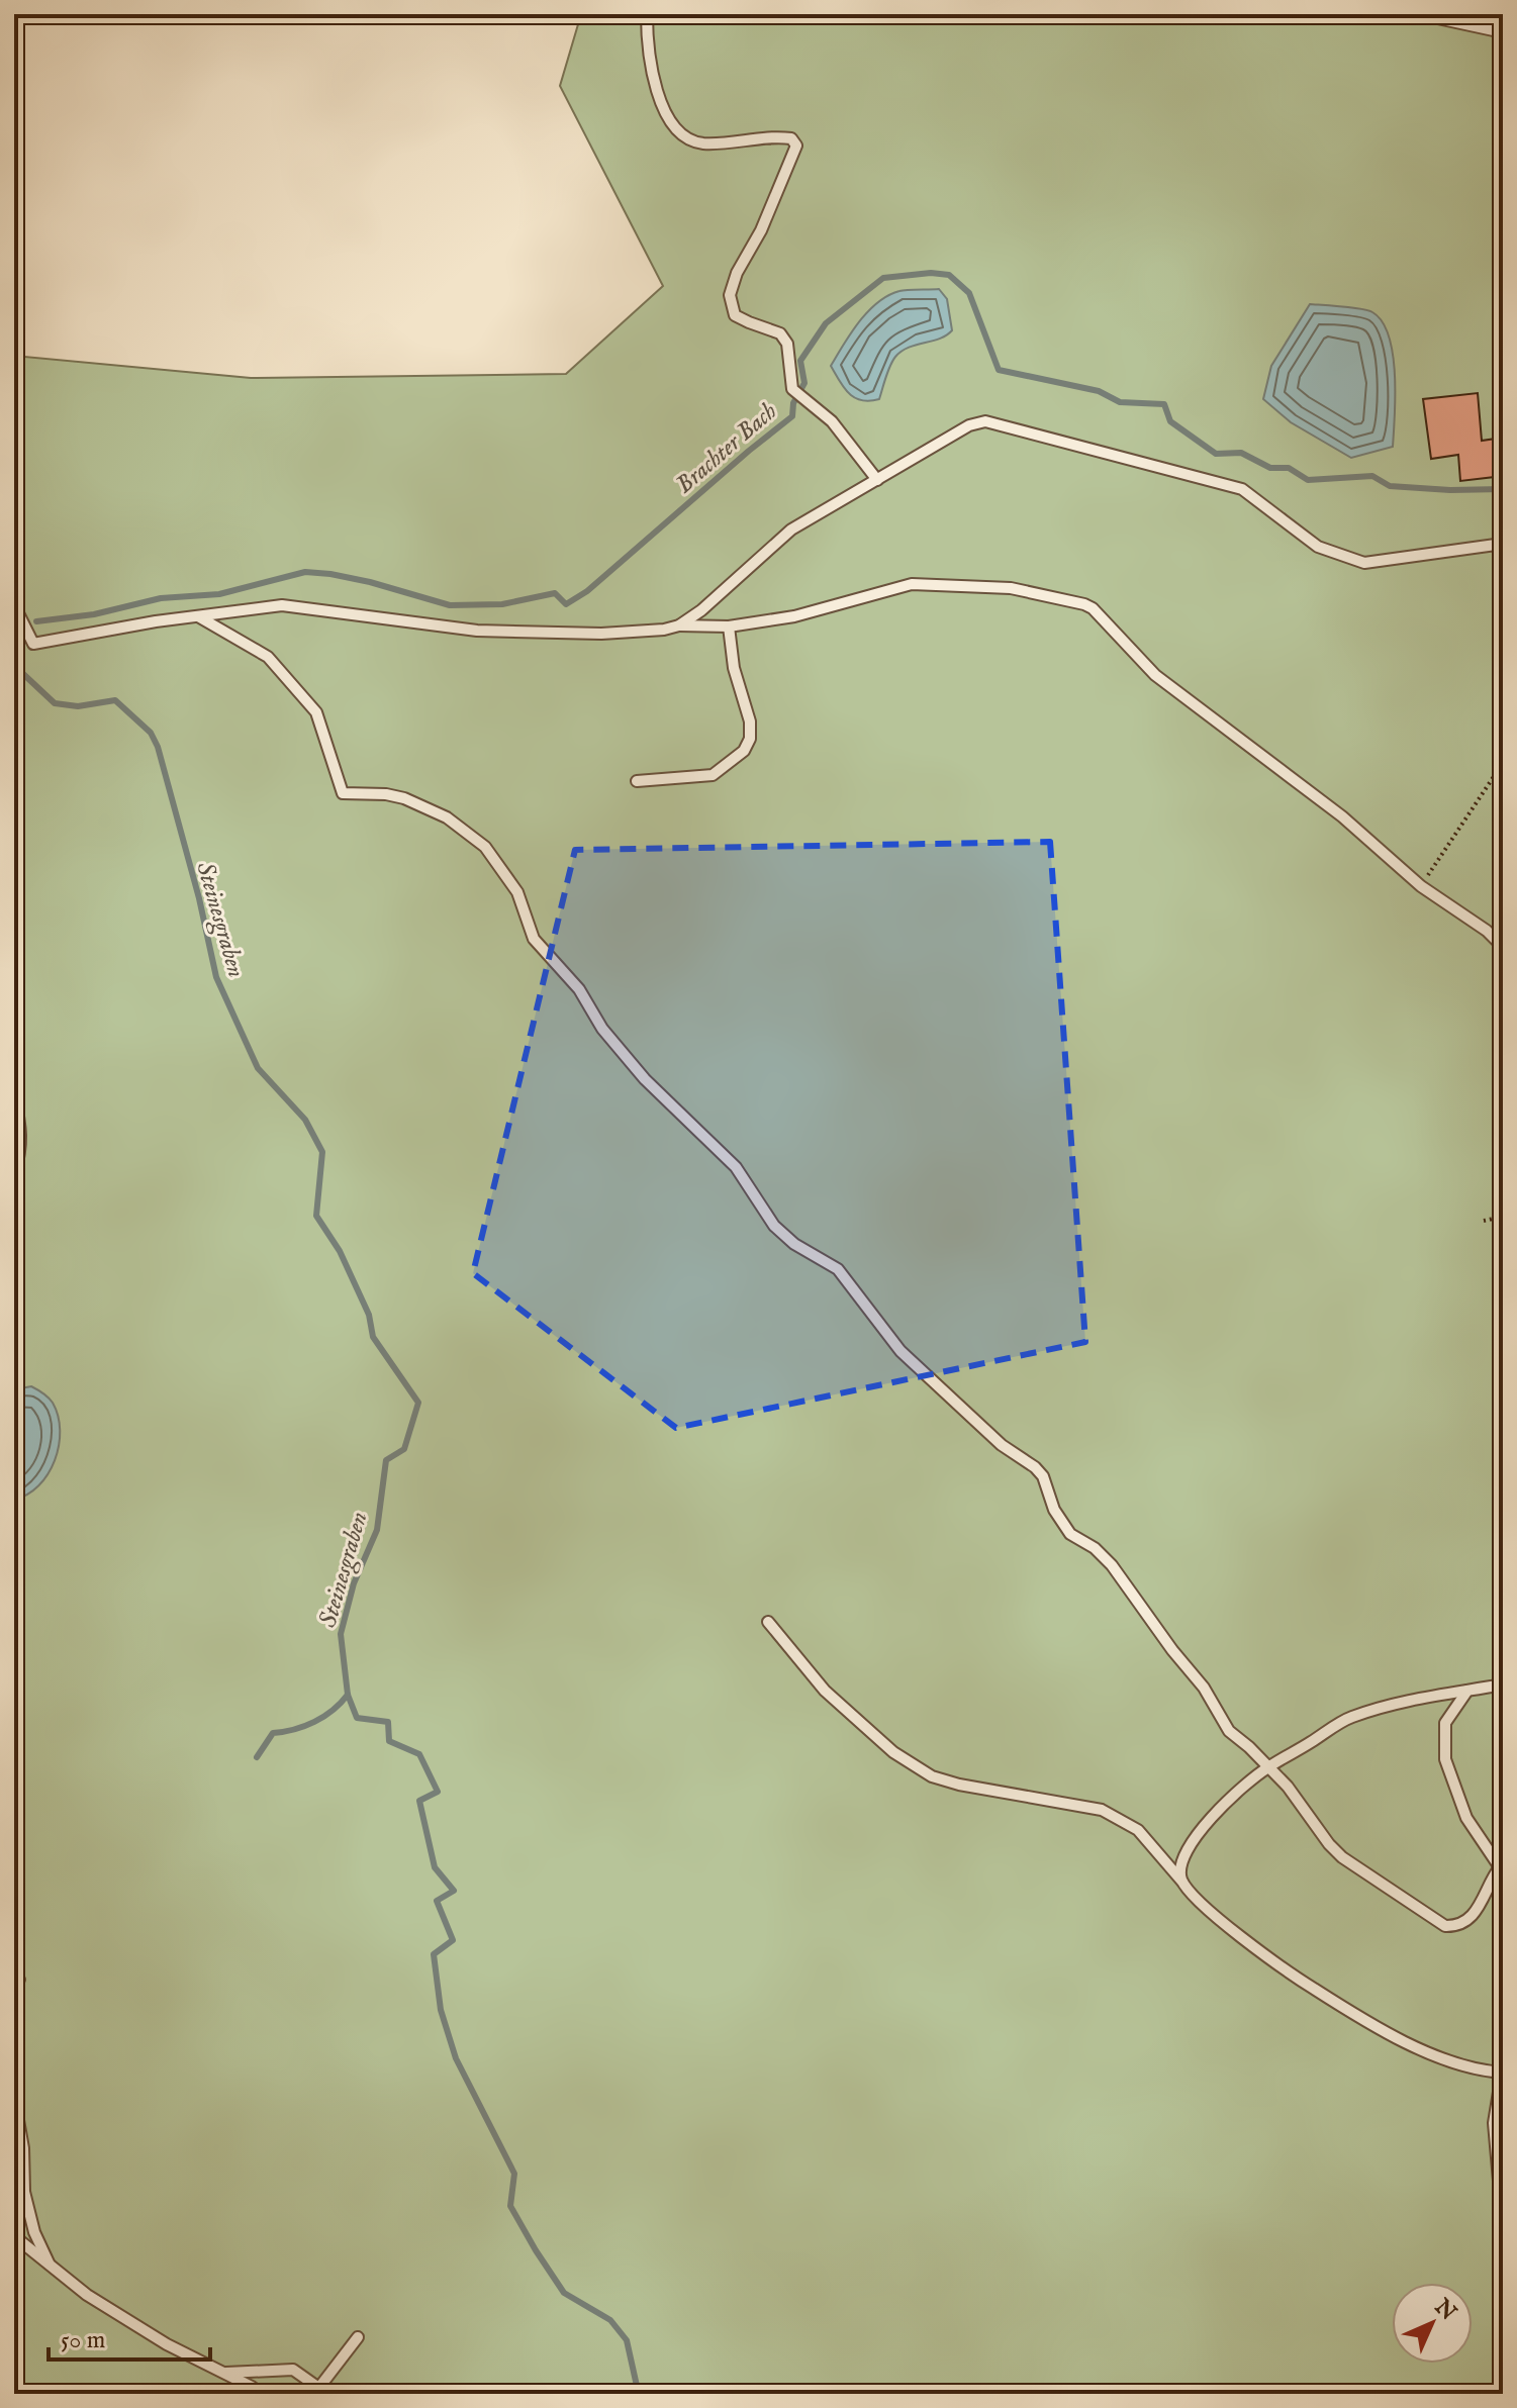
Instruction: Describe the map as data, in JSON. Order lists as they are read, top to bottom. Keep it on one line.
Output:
{"water":["Brachter Bach","Steinesgraben"],"scale_bar":"50 m","north":"top right"}
